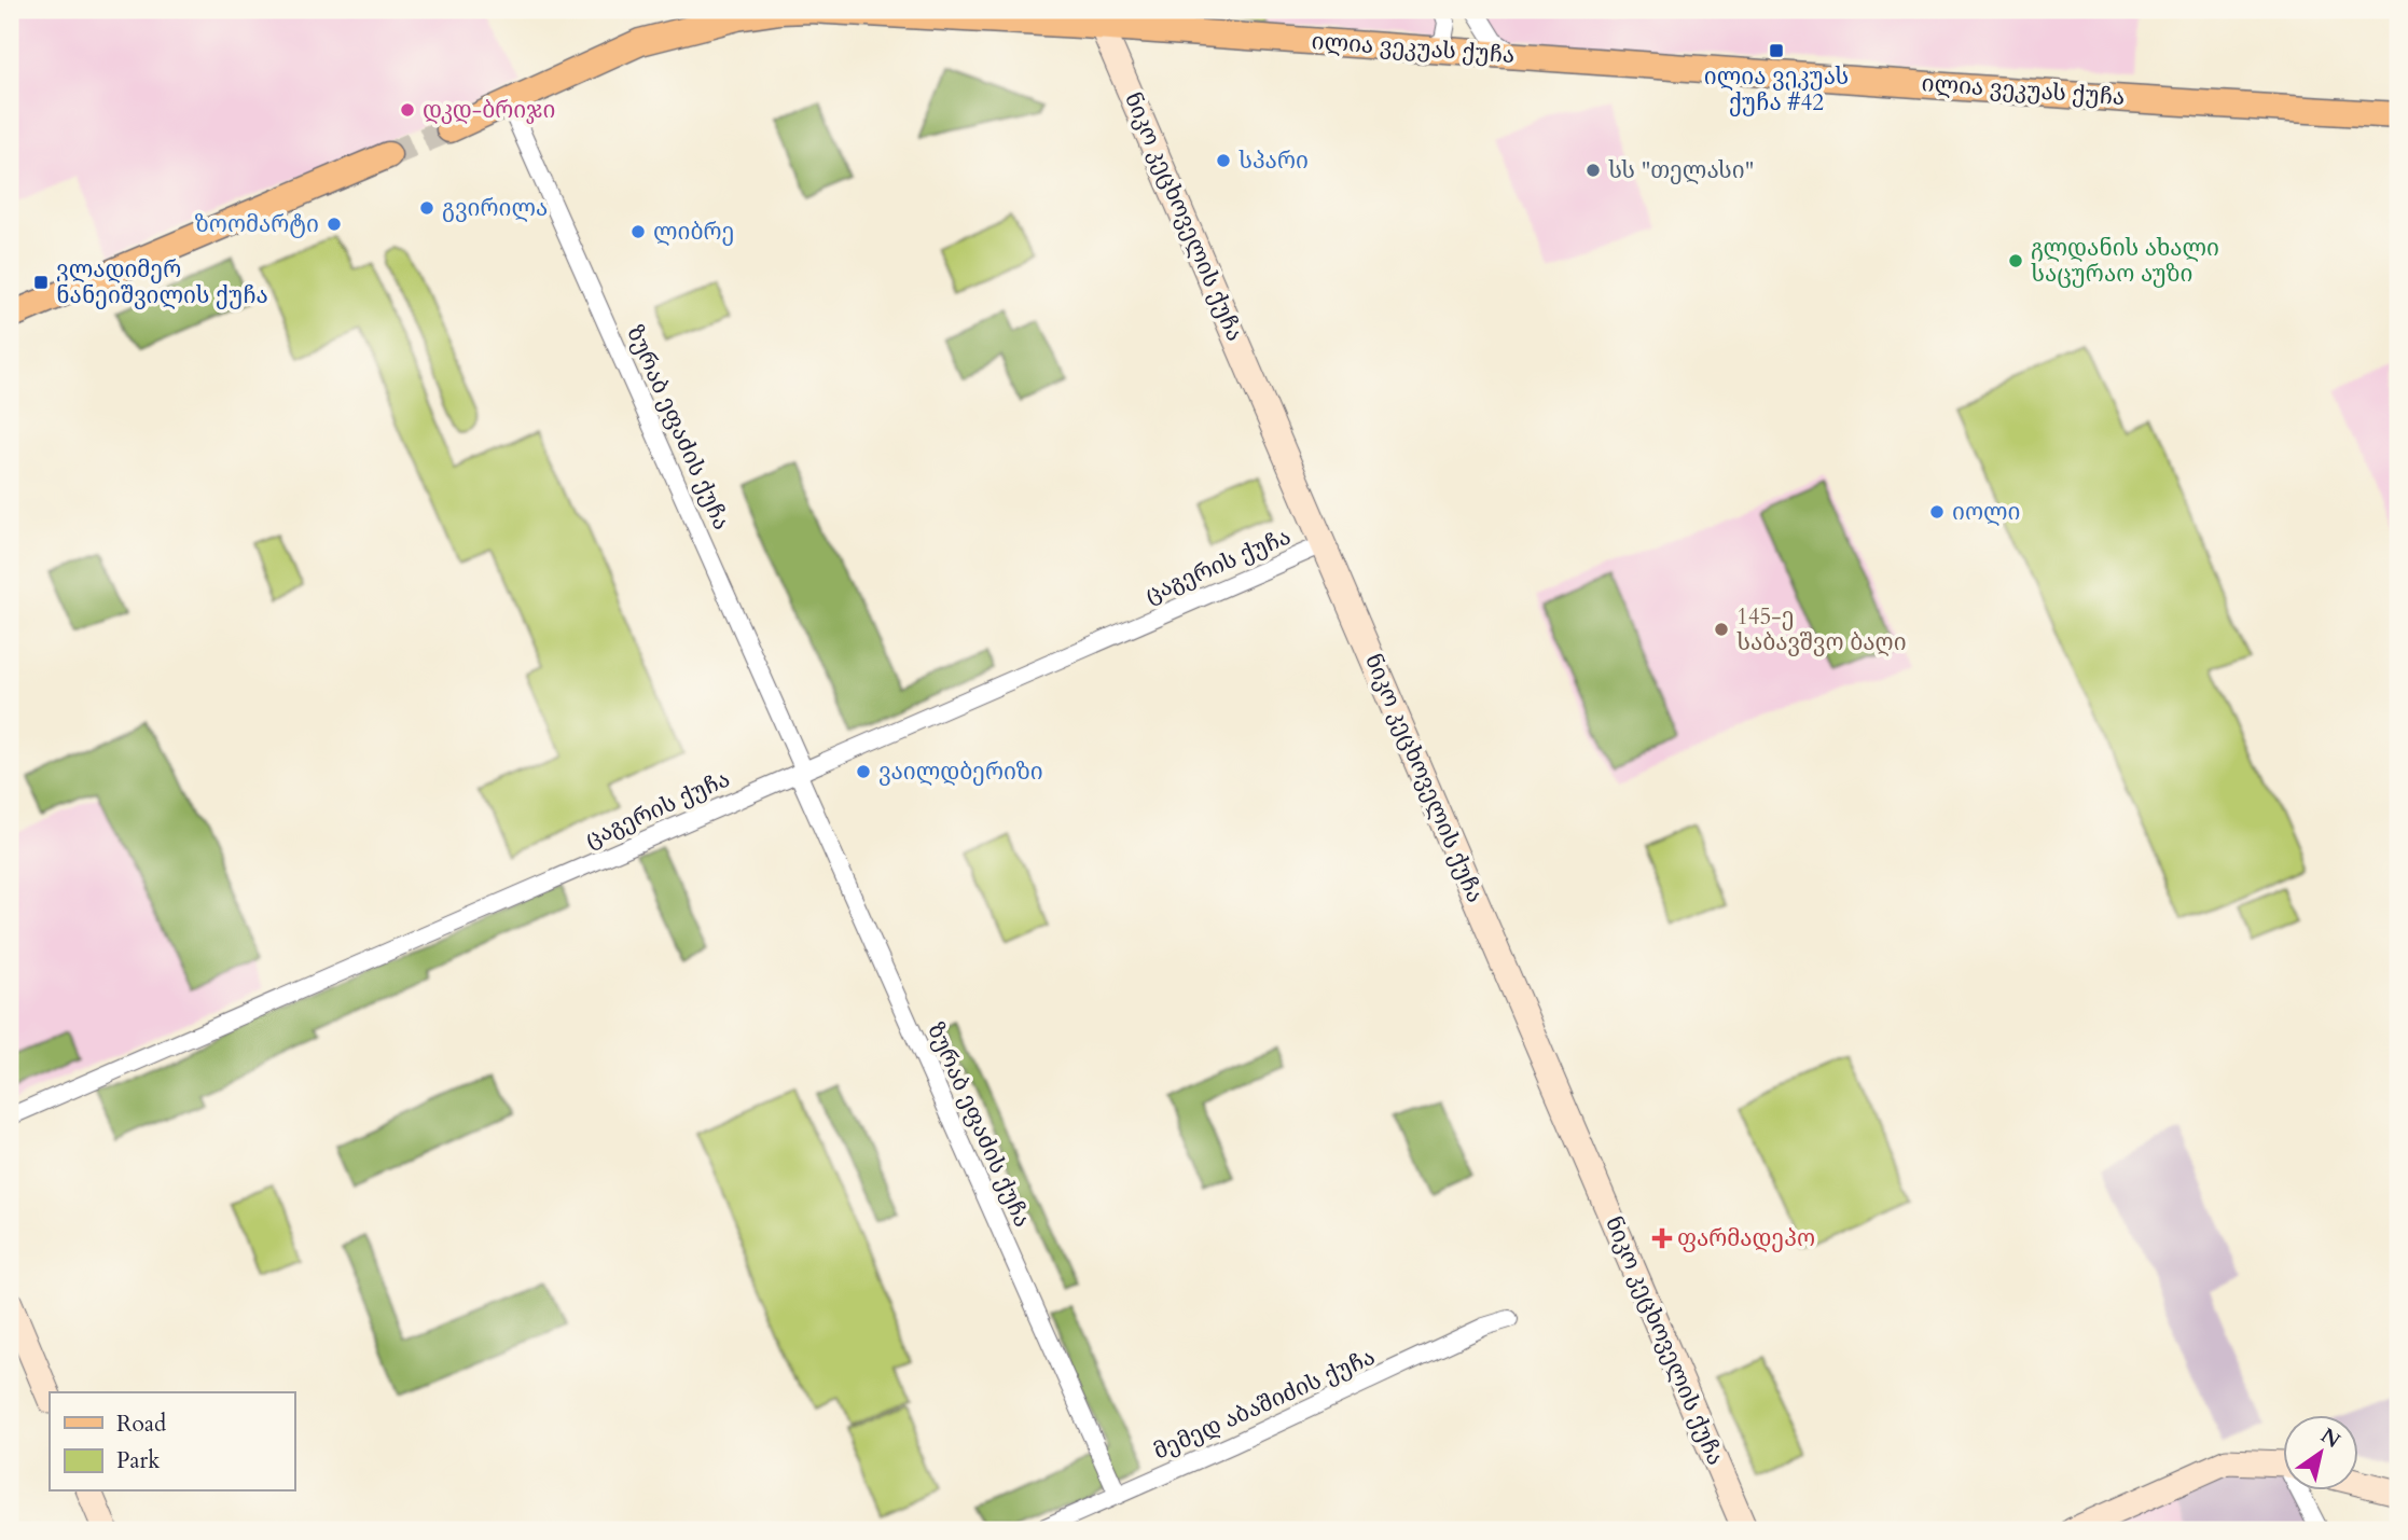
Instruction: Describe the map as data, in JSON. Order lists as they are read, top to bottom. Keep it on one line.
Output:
{"streets":{"main road":["ილია ვეკუას ქუჩა"],"street":["ნიკო კეცხოველის ქუჩა","ზურაბ ეფაძის ქუჩა","ცაგერის ქუჩა","მემედ აბაშიძის ქუჩა"]},"crossings":[["ილია ვეკუას ქუჩა","ნიკო კეცხოველის ქუჩა"],["ილია ვეკუას ქუჩა","ზურაბ ეფაძის ქუჩა"],["ნიკო კეცხოველის ქუჩა","ცაგერის ქუჩა"],["ზურაბ ეფაძის ქუჩა","ცაგერის ქუჩა"],["ზურაბ ეფაძის ქუჩა","მემედ აბაშიძის ქუჩა"]],"places":{"transit":["ილია ვეკუას ქუჩა #42","ვლადიმერ ნანეიშვილის ქუჩა"],"other":["დკდ-ბრიჯი","სპარი","სს \"თელასი\"","გვირილა","ზოომარტი","ლიბრე","გლდანის ახალი საცურაო აუზი","იოლი","145-ე საბავშვო ბაღი","ვაილდბერიზი"],"health":["ფარმადეპო"]},"legend":["Road","Park"],"north":"top right"}
